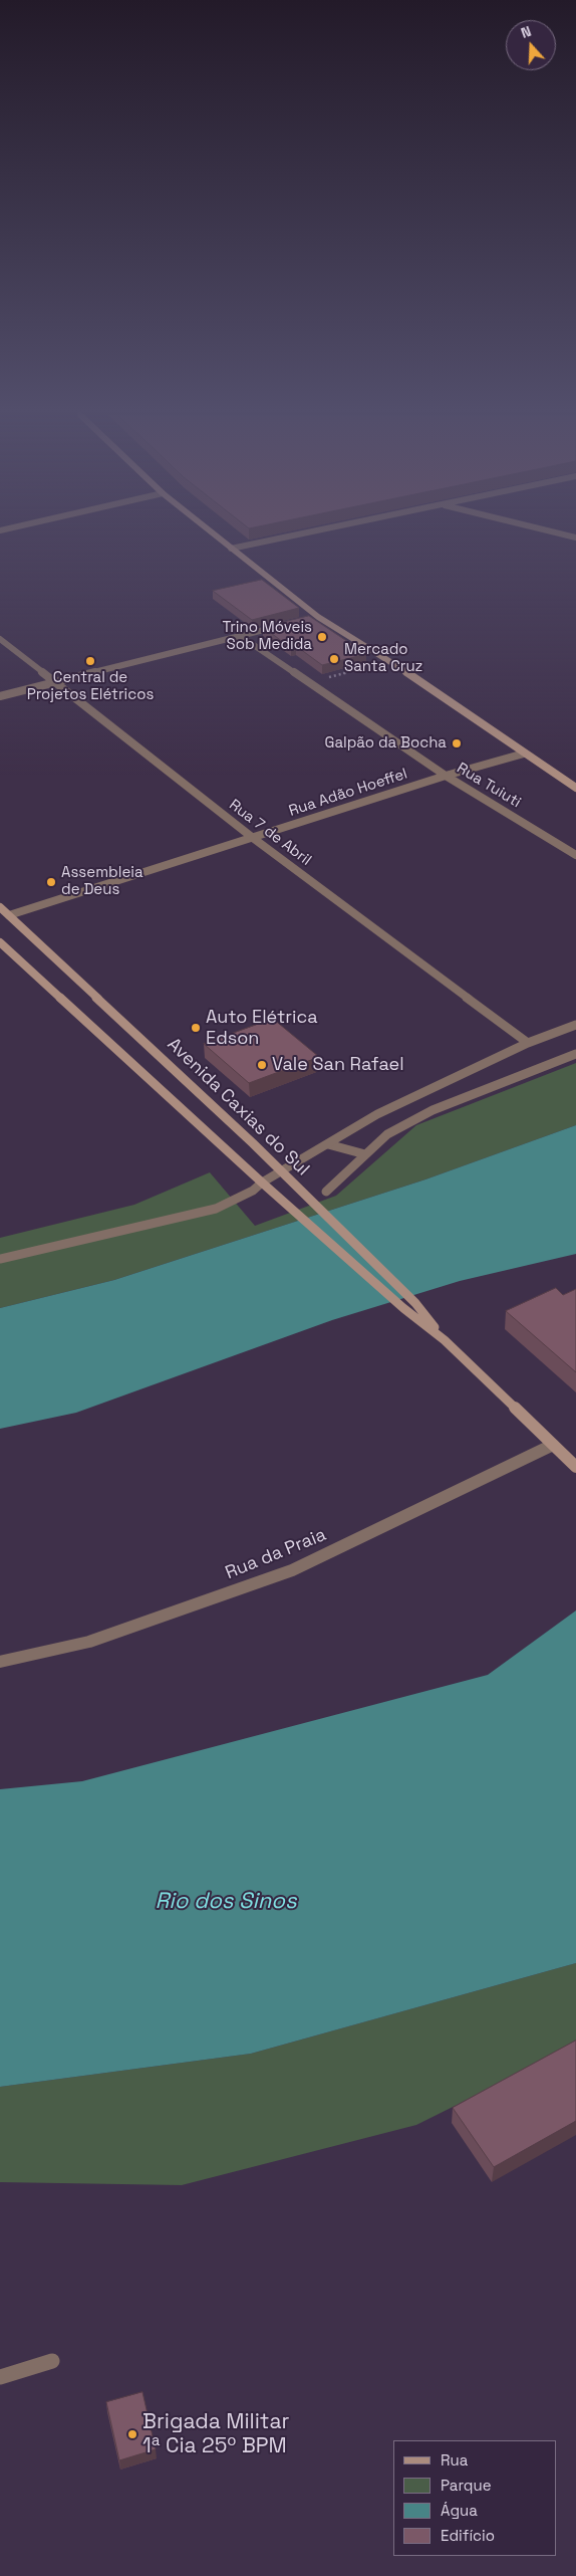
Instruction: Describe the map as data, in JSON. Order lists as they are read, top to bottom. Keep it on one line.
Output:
{"streets":{"street":["Rua Tuiuti","Rua Adão Hoeffel","Rua 7 de Abril","Avenida Caxias do Sul","Rua da Praia"]},"crossings":[["Rua Tuiuti","Rua Adão Hoeffel"],["Rua Adão Hoeffel","Rua 7 de Abril"],["Rua Adão Hoeffel","Avenida Caxias do Sul"],["Avenida Caxias do Sul","Rua da Praia"]],"water":["Rio dos Sinos"],"places":["Trino Móveis Sob Medida","Mercado Santa Cruz","Central de Projetos Elétricos","Galpão da Bocha","Assembleia de Deus","Auto Elétrica Edson","Vale San Rafael","Brigada Militar 1ª Cia 25º BPM"],"legend":["Rua","Parque","Água","Edifício"],"north":"top"}
